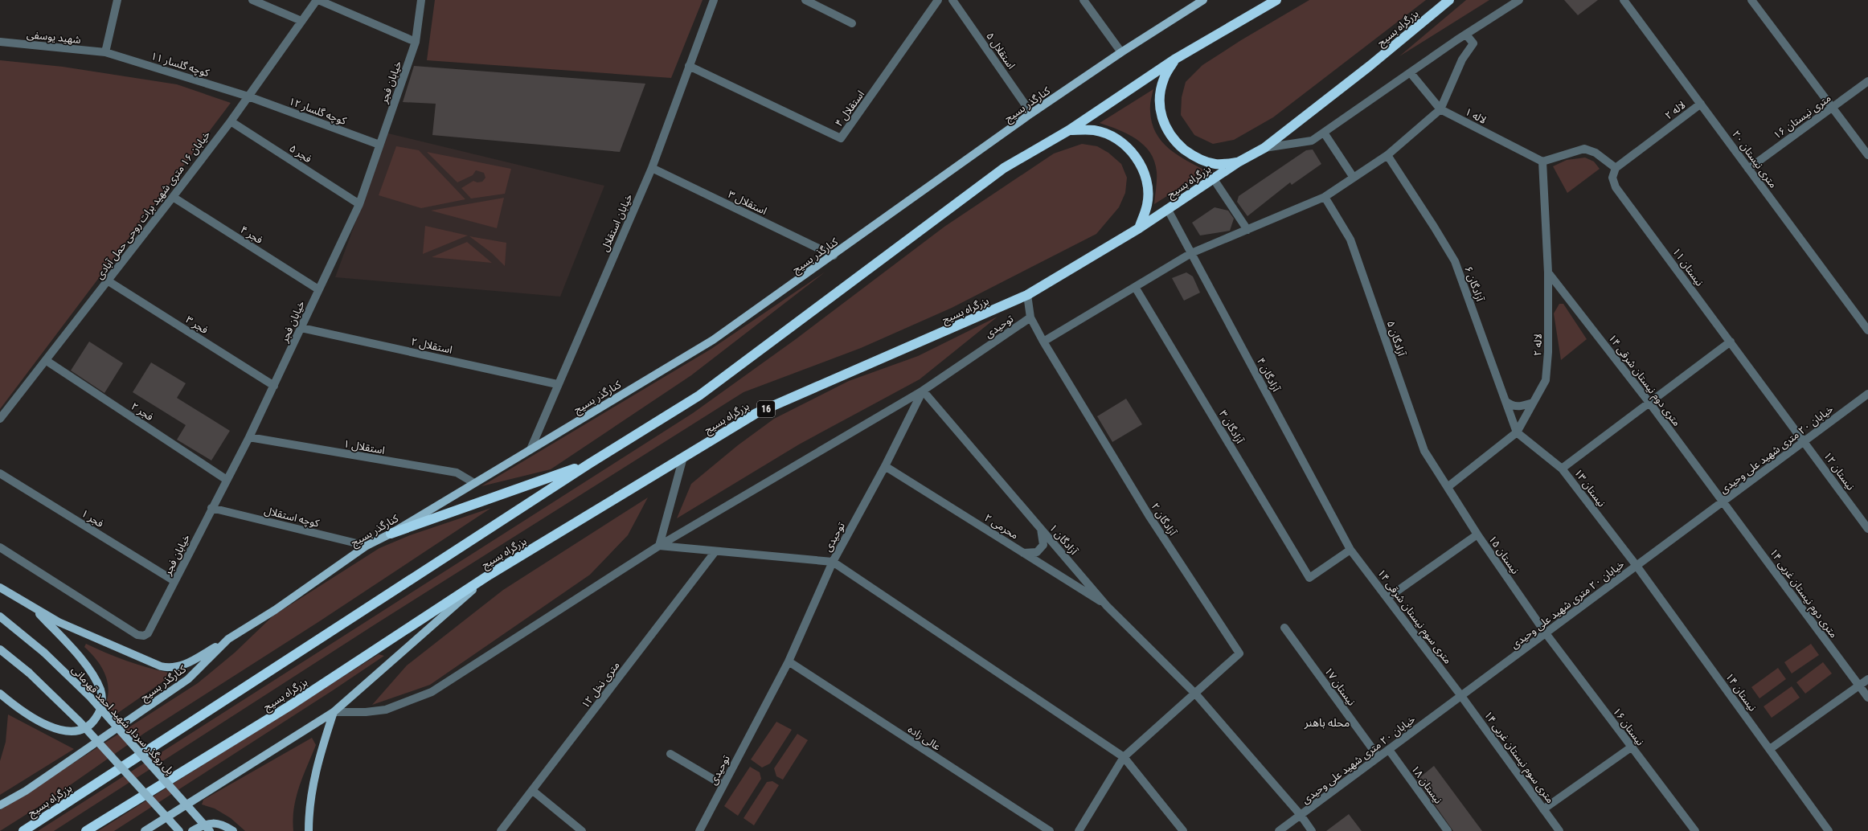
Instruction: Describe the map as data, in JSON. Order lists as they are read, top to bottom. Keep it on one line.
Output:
{"streets":{"highway":["بزرگراه بسیج","16"],"main road":["کنارگذر بسیج","پل روگذر سردار شهید احمد قهرمانی"],"street":["شهید یوسفی","استقلال ۵","کوچه گلسار ۱۱","خیابان فجر","استقلال ۴","لاله ۲","کوچه گلسار ۱۲","لاله ۱","۱۶ متری نیستان","فجر ۵","۲۰ متری نیستان","استقلال ۳","خیابان ۱۶ متری شهید برات روحی حمل آبادی","خیابان استقلال","فجر ۴","نیستان ۱۱","آزادگان ۶","فجر ۳","توحیدی","آزادگان ۵","استقلال ۲","آزادگان ۴","۱۴ متری دوم نیستان شرقی","فجر ۲","آزادگان ۳","استقلال ۱","خیابان ۲۰ متری شهید علی وحیدی","نیستان ۱۲","نیستان ۱۳","کوچه استقلال","فجر ۱","آزادگان ۲","محرمی ۲","آزادگان ۱","نیستان ۱۵","۱۴ متری دوم نیستان غربی","۱۴ متری سوم نیستان شرقی","۱۲ متری نخل","نیستان ۱۷","نیستان ۱۴","نیستان ۱۶","عالی زاده","۱۴ متری سوم نیستان غربی","نیستان ۱۸"]},"crossings":[["بزرگراه بسیج","توحیدی"],["بزرگراه بسیج","آزادگان ۴"],["شهید یوسفی","کوچه گلسار ۱۱"],["استقلال ۵","کنارگذر بسیج"],["کوچه گلسار ۱۱","کوچه گلسار ۱۲"],["کوچه گلسار ۱۱","خیابان ۱۶ متری شهید برات روحی حمل آبادی"],["خیابان فجر","کوچه گلسار ۱۲"],["خیابان فجر","فجر ۵"],["خیابان فجر","فجر ۴"],["خیابان فجر","فجر ۳"],["خیابان فجر","استقلال ۲"],["خیابان فجر","فجر ۲"],["خیابان فجر","استقلال ۱"],["خیابان فجر","کوچه استقلال"],["خیابان فجر","فجر ۱"],["کنارگذر بسیج","استقلال ۳"],["کنارگذر بسیج","خیابان استقلال"],["کنارگذر بسیج","استقلال ۱"],["کنارگذر بسیج","کوچه استقلال"],["استقلال ۴","خیابان استقلال"],["لاله ۲","لاله ۱"],["لاله ۲","۲۰ متری نیستان"],["لاله ۲","نیستان ۱۱"],["لاله ۲","آزادگان ۶"],["لاله ۲","آزادگان ۵"],["لاله ۲","۱۴ متری دوم نیستان شرقی"],["لاله ۲","نیستان ۱۳"],["لاله ۲","نیستان ۱۵"],["کوچه گلسار ۱۲","خیابان ۱۶ متری شهید برات روحی حمل آبادی"],["۱۶ متری نیستان","۲۰ متری نیستان"],["فجر ۵","خیابان ۱۶ متری شهید برات روحی حمل آبادی"],["استقلال ۳","خیابان استقلال"],["خیابان ۱۶ متری شهید برات روحی حمل آبادی","فجر ۴"],["خیابان ۱۶ متری شهید برات روحی حمل آبادی","فجر ۳"],["خیابان ۱۶ متری شهید برات روحی حمل آبادی","فجر ۲"],["خیابان استقلال","استقلال ۲"],["نیستان ۱۱","خیابان ۲۰ متری شهید علی وحیدی"],["نیستان ۱۱","نیستان ۱۲"],["آزادگان ۶","نیستان ۱۳"],["توحیدی","محرمی ۲"],["توحیدی","آزادگان ۱"],["توحیدی","عالی زاده"],["آزادگان ۵","نیستان ۱۵"],["آزادگان ۴","آزادگان ۳"],["آزادگان ۴","۱۴ متری سوم نیستان شرقی"],["۱۴ متری دوم نیستان شرقی","خیابان ۲۰ متری شهید علی وحیدی"],["۱۴ متری دوم نیستان شرقی","۱۴ متری دوم نیستان غربی"],["آزادگان ۳","۱۴ متری سوم نیستان شرقی"],["خیابان ۲۰ متری شهید علی وحیدی","نیستان ۱۲"],["خیابان ۲۰ متری شهید علی وحیدی","نیستان ۱۳"],["خیابان ۲۰ متری شهید علی وحیدی","آزادگان ۱"],["خیابان ۲۰ متری شهید علی وحیدی","نیستان ۱۵"],["خیابان ۲۰ متری شهید علی وحیدی","۱۴ متری دوم نیستان غربی"],["خیابان ۲۰ متری شهید علی وحیدی","۱۴ متری سوم نیستان شرقی"],["خیابان ۲۰ متری شهید علی وحیدی","نیستان ۱۷"],["خیابان ۲۰ متری شهید علی وحیدی","نیستان ۱۴"],["خیابان ۲۰ متری شهید علی وحیدی","نیستان ۱۶"],["خیابان ۲۰ متری شهید علی وحیدی","۱۴ متری سوم نیستان غربی"],["خیابان ۲۰ متری شهید علی وحیدی","نیستان ۱۸"],["نیستان ۱۳","نیستان ۱۴"],["آزادگان ۲","آزادگان ۱"],["محرمی ۲","آزادگان ۱"],["نیستان ۱۵","نیستان ۱۶"],["۱۴ متری سوم نیستان شرقی","۱۴ متری سوم نیستان غربی"]],"districts":["محله باهنر"]}
